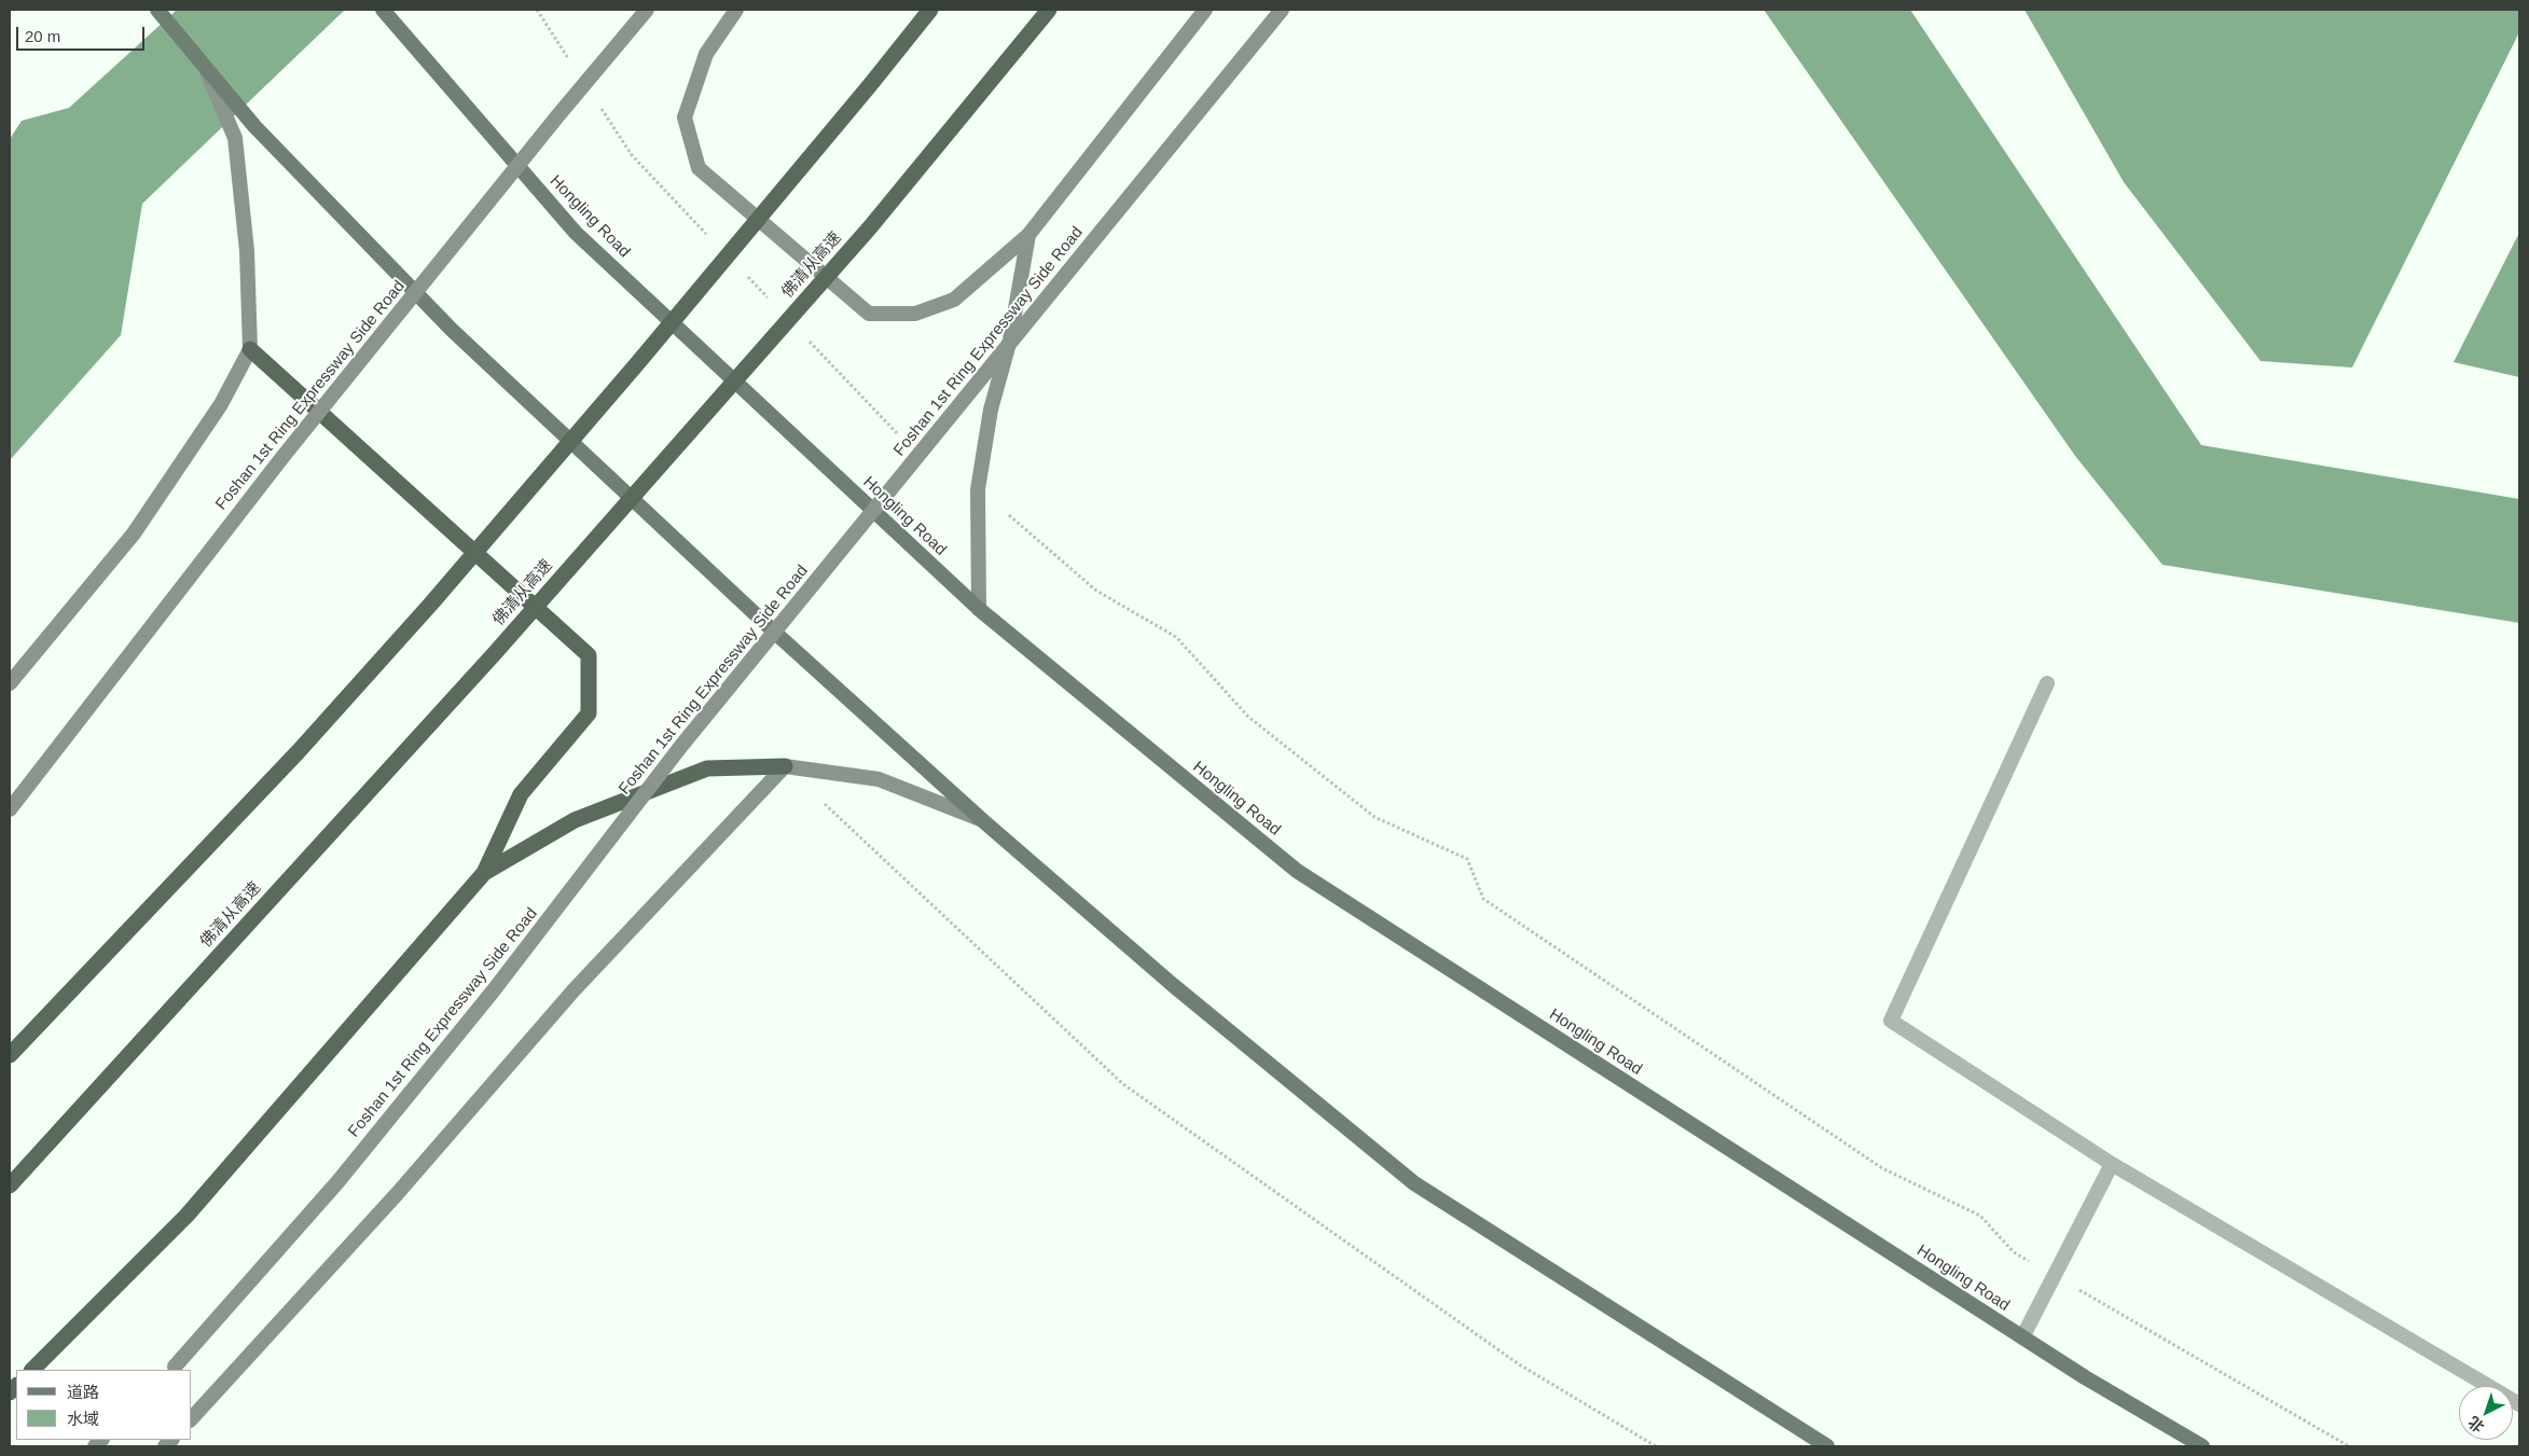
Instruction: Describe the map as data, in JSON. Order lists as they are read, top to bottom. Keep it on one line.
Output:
{"streets":{"highway":["佛清从高速"],"main road":["Hongling Road","Foshan 1st Ring Expressway Side Road"]},"legend":["道路","水域"],"scale_bar":"20 m","north":"bottom left"}
